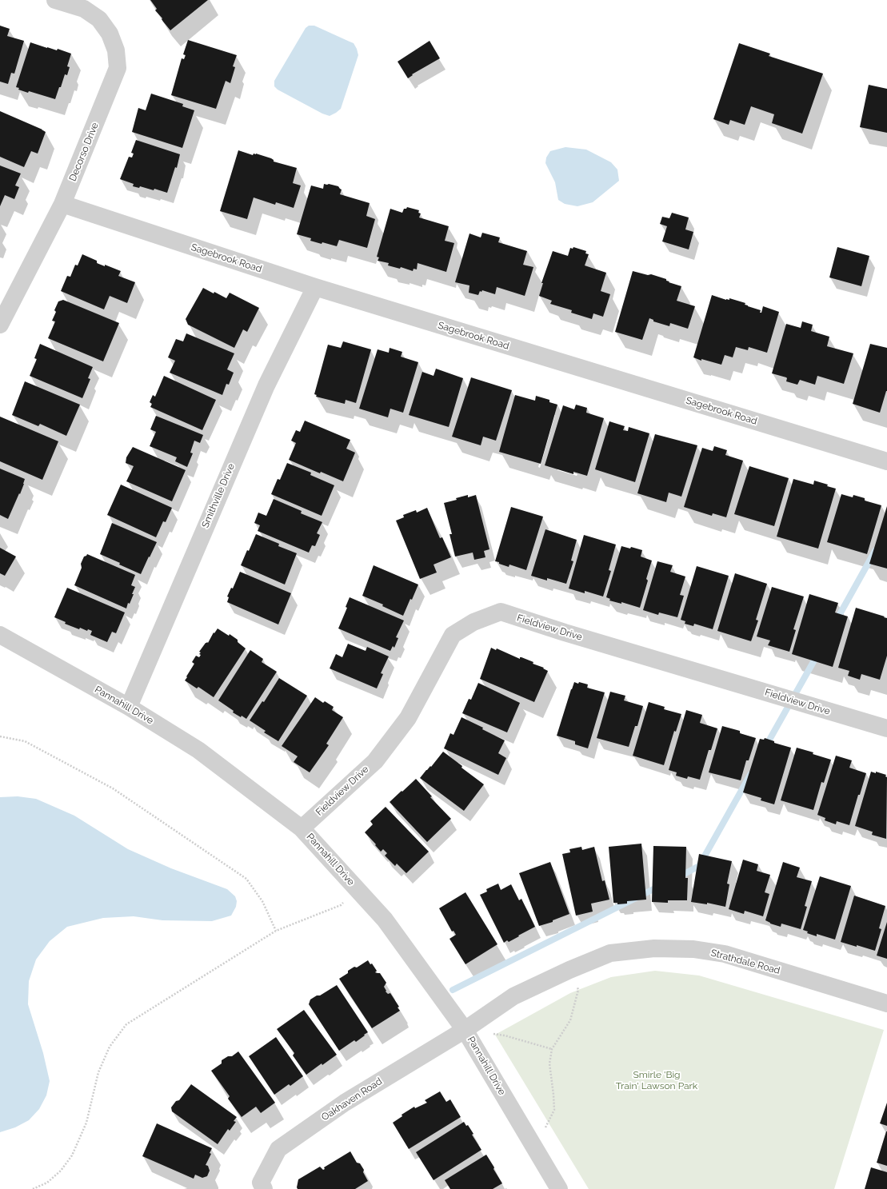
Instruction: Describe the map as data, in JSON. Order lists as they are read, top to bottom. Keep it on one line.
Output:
{"streets":{"street":["Decorso Drive","Sagebrook Road","Smithville Drive","Fieldview Drive","Pannahill Drive","Strathdale Road","Oakhaven Road"]},"crossings":[["Decorso Drive","Sagebrook Road"],["Sagebrook Road","Smithville Drive"],["Smithville Drive","Pannahill Drive"],["Fieldview Drive","Pannahill Drive"],["Pannahill Drive","Strathdale Road"],["Pannahill Drive","Oakhaven Road"],["Strathdale Road","Oakhaven Road"]],"parks":["Smirle 'Big Train' Lawson Park"]}
